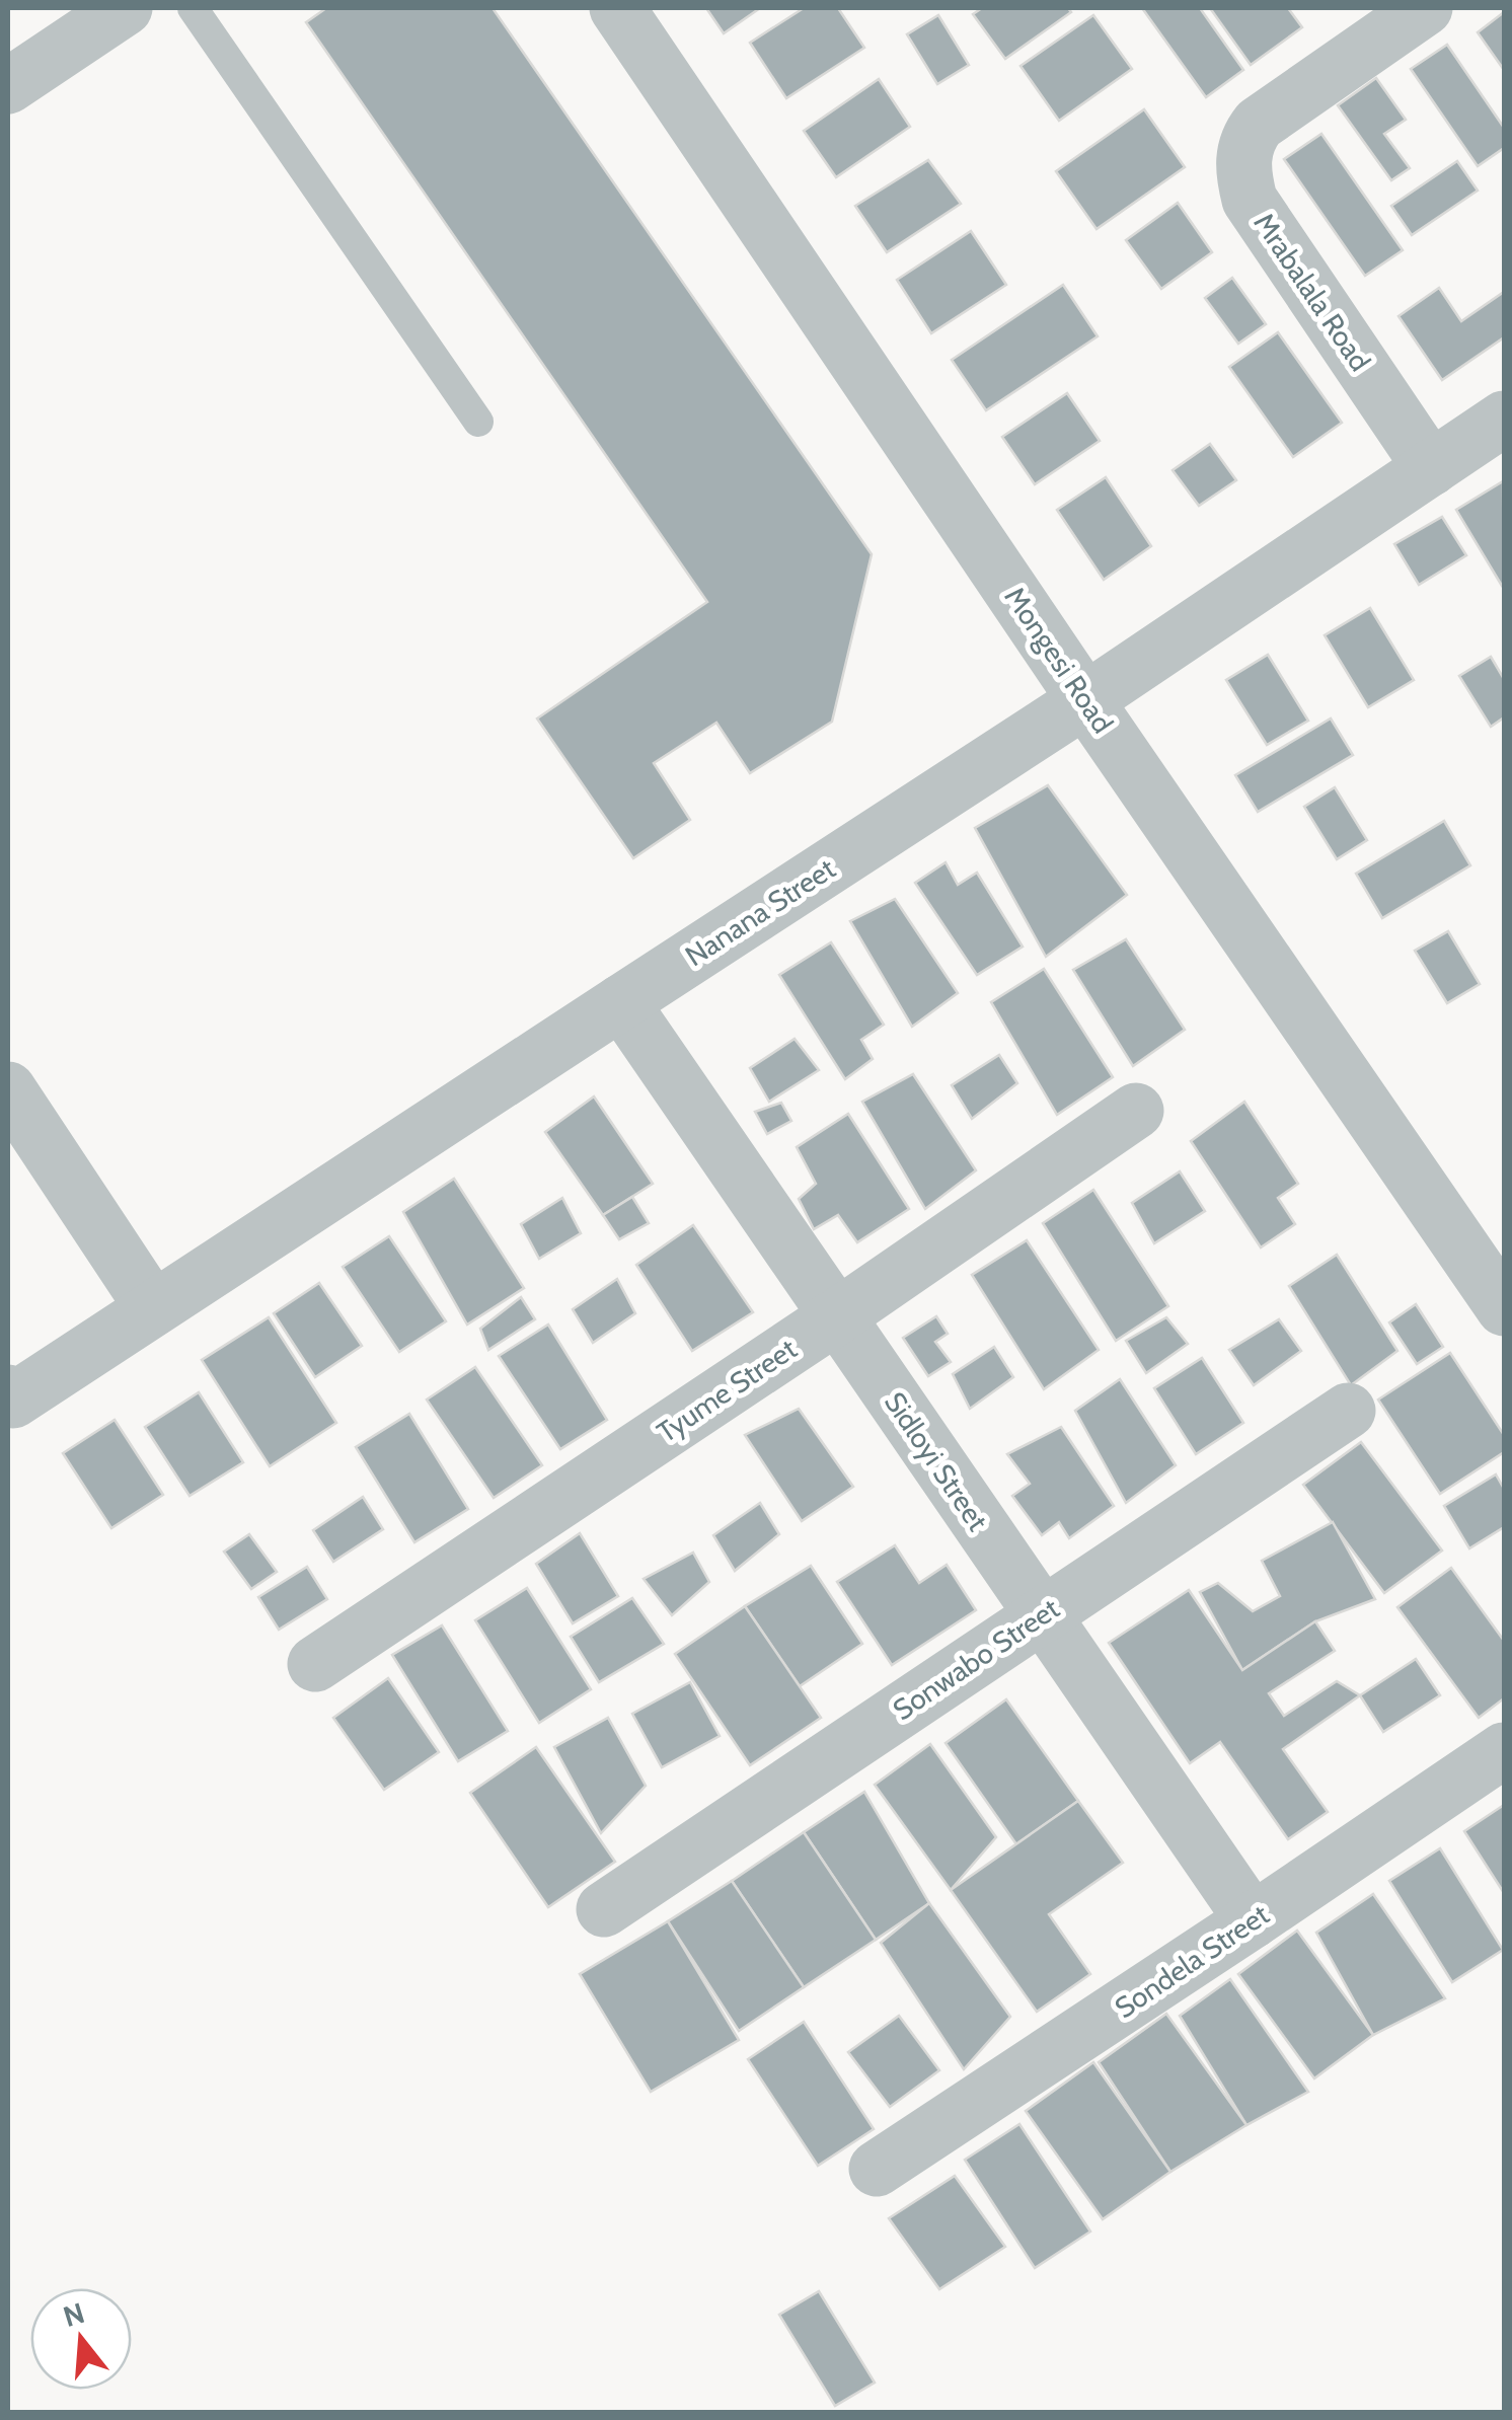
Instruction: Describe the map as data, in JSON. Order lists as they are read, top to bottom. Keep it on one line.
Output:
{"streets":{"street":["Mrabalala Road","Mongesi Road","Nanana Street","Tyume Street","Sidloyi Street","Sonwabo Street","Sondela Street"]},"crossings":[["Mrabalala Road","Nanana Street"],["Mongesi Road","Nanana Street"],["Nanana Street","Sidloyi Street"],["Tyume Street","Sidloyi Street"],["Sidloyi Street","Sonwabo Street"],["Sidloyi Street","Sondela Street"]],"north":"top"}
